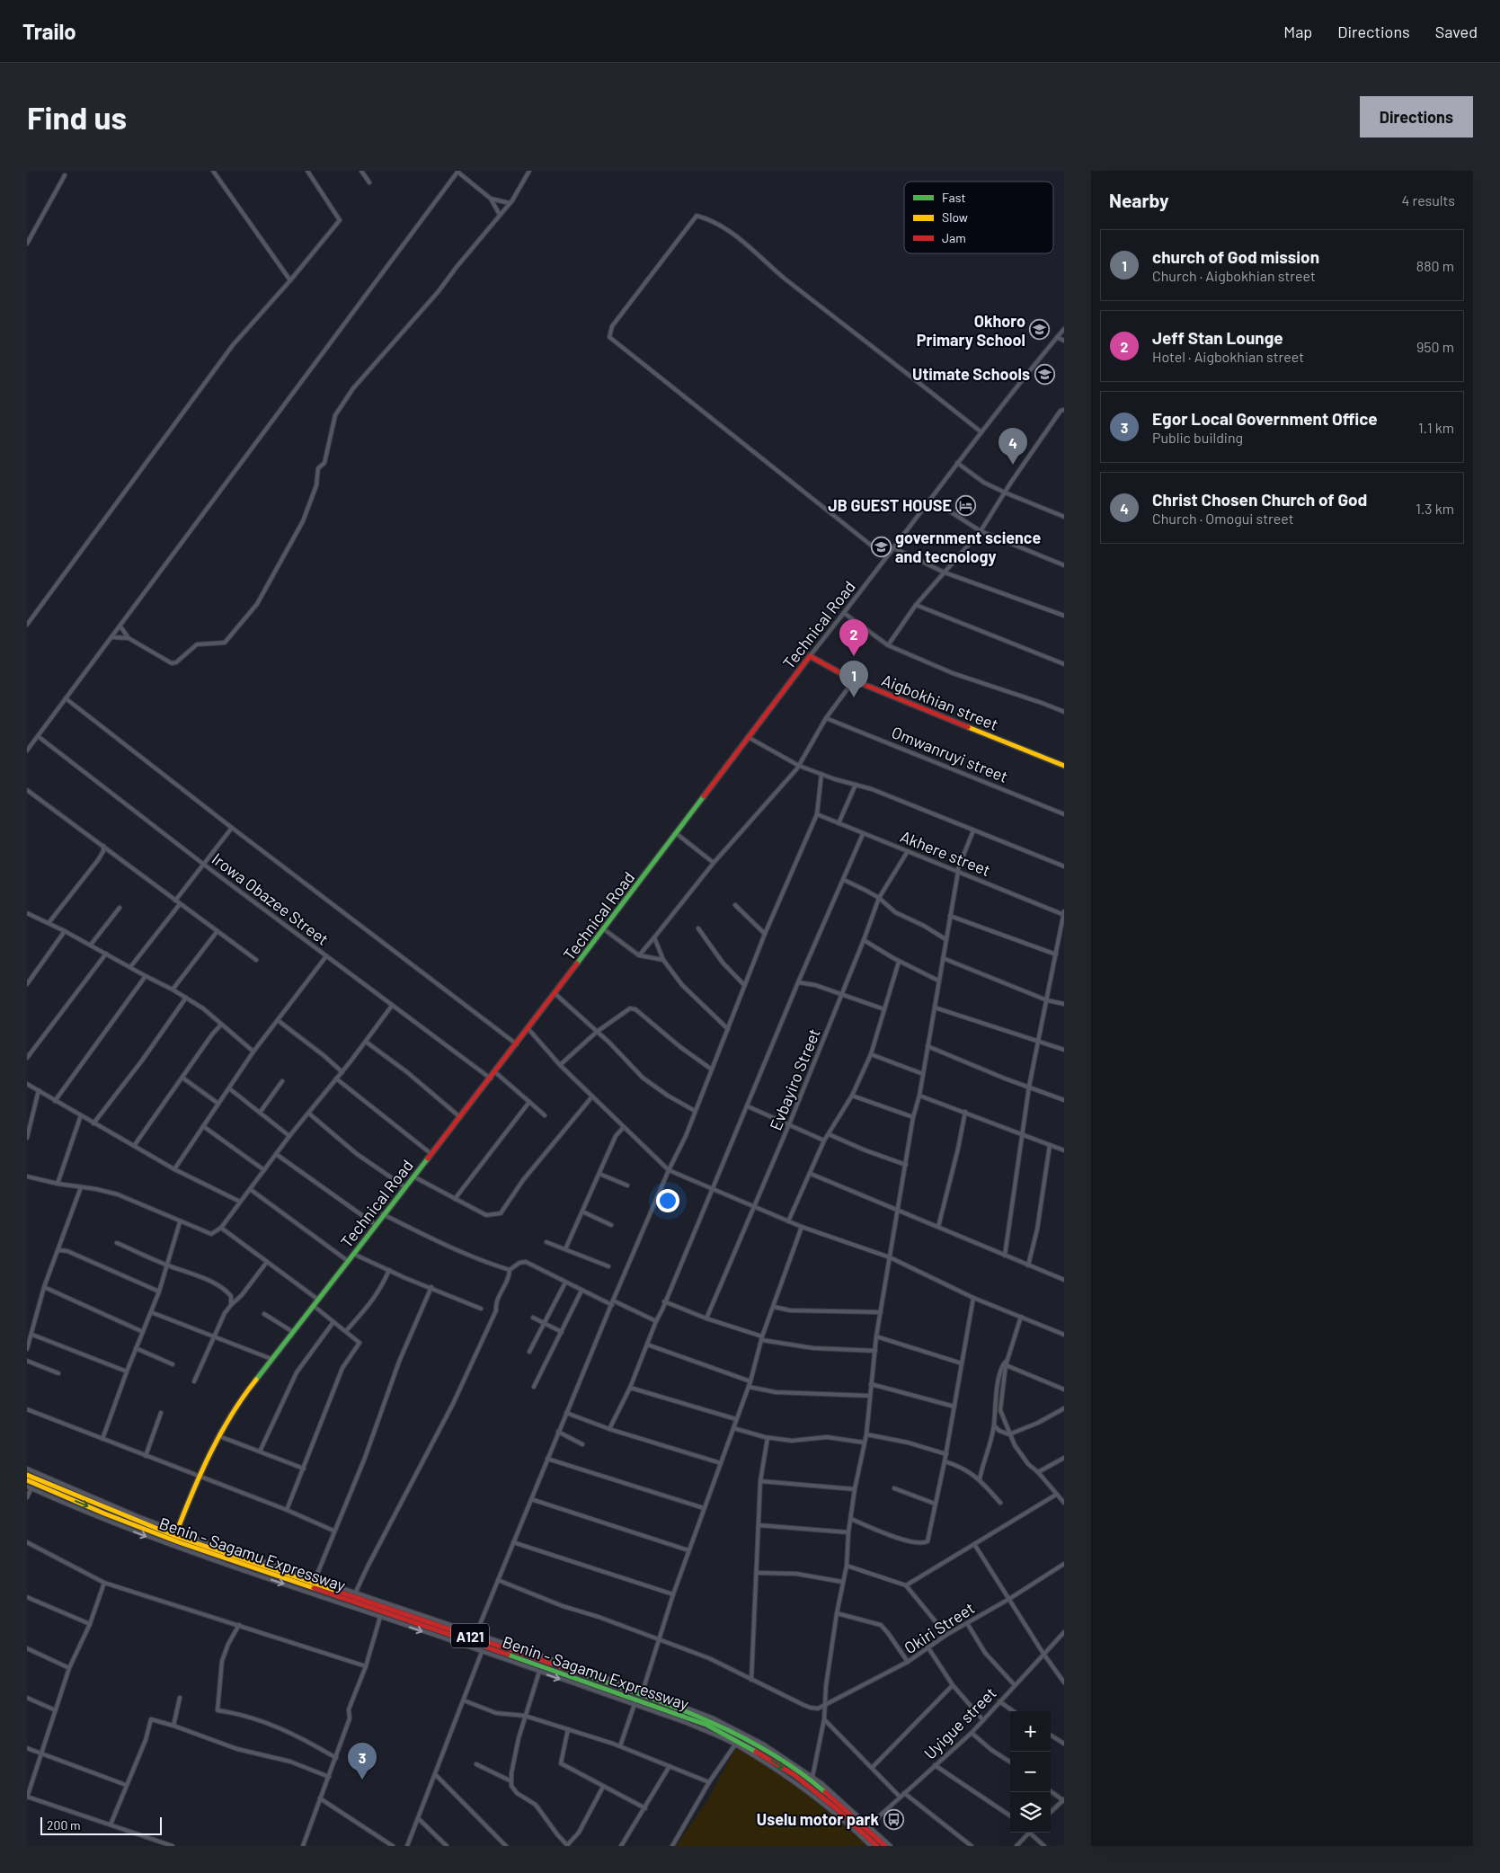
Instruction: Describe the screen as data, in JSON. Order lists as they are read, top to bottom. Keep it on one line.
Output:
{"streets":{"main road":["Technical Road","Aigbokhian street","Benin - Sagamu Expressway","A121"],"street":["Omwanruyi street","Akhere street","Irowa Obazee Street","Evbayiro Street","Okiri Street","Uyigue street"]},"crossings":[["Technical Road","Aigbokhian street"],["Technical Road","Irowa Obazee Street"],["Akhere street","Evbayiro Street"],["Benin - Sagamu Expressway","A121"]],"places":{"school or university":["Okhoro Primary School","Utimate Schools","government science and tecnology"],"hotel":["JB GUEST HOUSE"],"bus stop":["Uselu motor park"]},"legend":["Fast","Slow","Jam"],"scale_bar":"200 m","page":{"header":"Trailo","nav":["Map","Directions","Saved"],"buttons":"Directions","title":"Find us","heading":["Nearby","4 results"],"list":[{"mark":"1","name":"church of God mission","note":"Church · Aigbokhian street","value":"880 m"},{"mark":"2","name":"Jeff Stan Lounge","note":"Hotel · Aigbokhian street","value":"950 m"},{"mark":"3","name":"Egor Local Government Office","note":"Public building","value":"1.1 km"},{"mark":"4","name":"Christ Chosen Church of God","note":"Church · Omogui street","value":"1.3 km"}],"pins":["4","2","1","3"],"map_buttons":["+","−"],"scale":"200 m"}}
